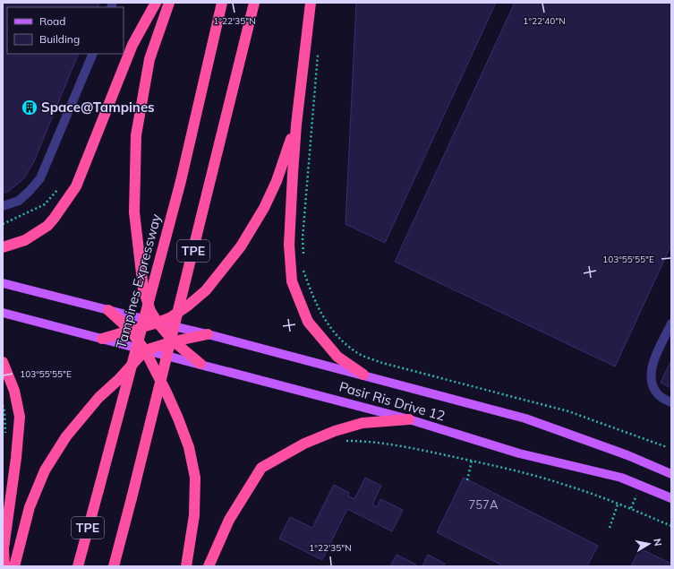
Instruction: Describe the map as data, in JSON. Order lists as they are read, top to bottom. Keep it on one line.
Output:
{"streets":{"highway":["TPE","Tampines Expressway"],"main road":["Pasir Ris Drive 12"]},"places":{"building":["Space@Tampines"]},"house_numbers":["757A"],"legend":["Road","Building"],"north":"right","coordinates":["1°22'35\"N","1°22'40\"N","103°55'55\"E"]}
